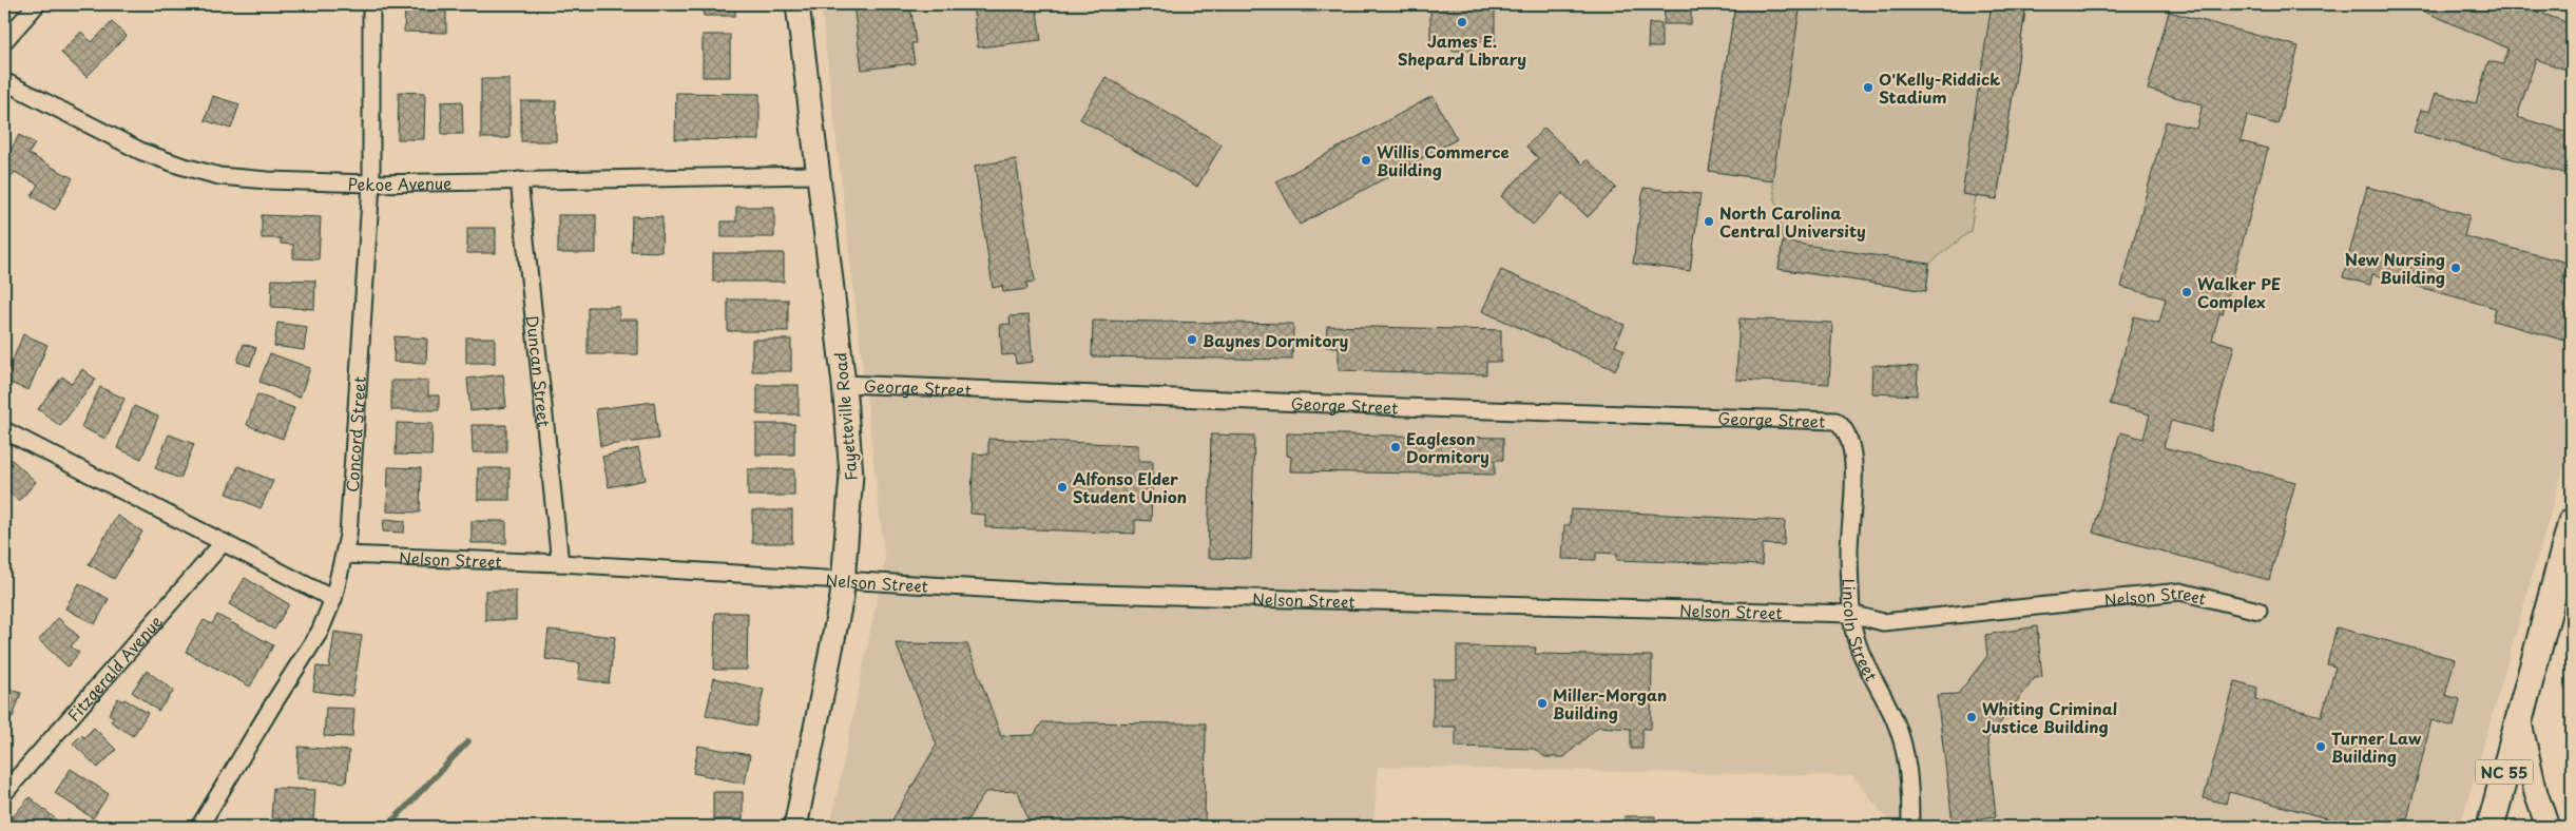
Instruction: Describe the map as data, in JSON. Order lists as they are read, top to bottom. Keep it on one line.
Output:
{"streets":{"main road":["Fayetteville Road","NC 55"],"street":["Pekoe Avenue","Duncan Street","George Street","Concord Street","Nelson Street","Lincoln Street","Fitzgerald Avenue"]},"crossings":[["Pekoe Avenue","Duncan Street"],["Pekoe Avenue","Fayetteville Road"],["Pekoe Avenue","Concord Street"],["Duncan Street","Nelson Street"],["George Street","Fayetteville Road"],["George Street","Lincoln Street"],["Fayetteville Road","Nelson Street"],["Concord Street","Nelson Street"],["Nelson Street","Lincoln Street"]],"places":["James E. Shepard Library","O'Kelly-Riddick Stadium","Willis Commerce Building","North Carolina Central University","New Nursing Building","Walker PE Complex","Baynes Dormitory","Eagleson Dormitory","Alfonso Elder Student Union","Miller-Morgan Building","Whiting Criminal Justice Building","Turner Law Building"]}
